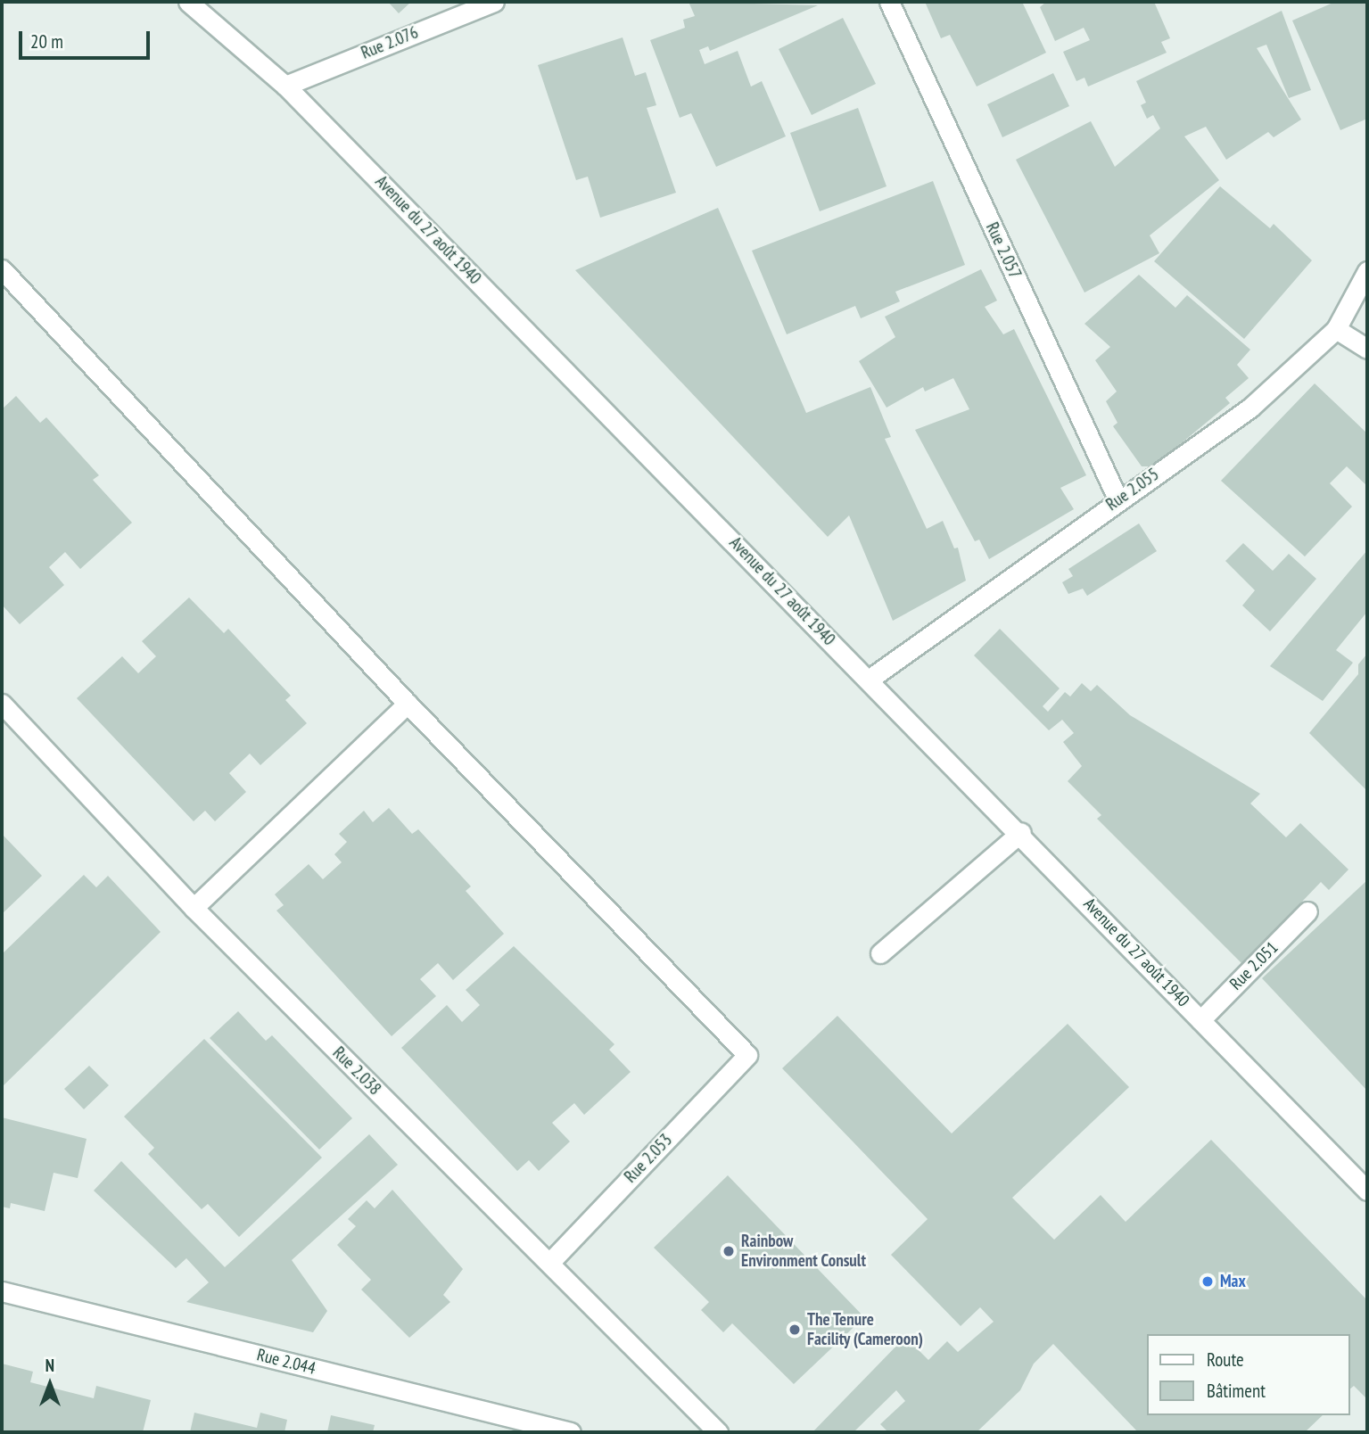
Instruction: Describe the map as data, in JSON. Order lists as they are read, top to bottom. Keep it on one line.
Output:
{"streets":{"street":["Rue 2.076","Avenue du 27 août 1940","Rue 2.057","Rue 2.055","Rue 2.051","Rue 2.038","Rue 2.053","Rue 2.044"]},"crossings":[["Rue 2.076","Avenue du 27 août 1940"],["Avenue du 27 août 1940","Rue 2.055"],["Avenue du 27 août 1940","Rue 2.051"],["Rue 2.057","Rue 2.055"],["Rue 2.038","Rue 2.053"]],"places":["Rainbow Environment Consult","Max","The Tenure Facility (Cameroon)"],"legend":["Route","Bâtiment"],"scale_bar":"20 m","north":"top"}
